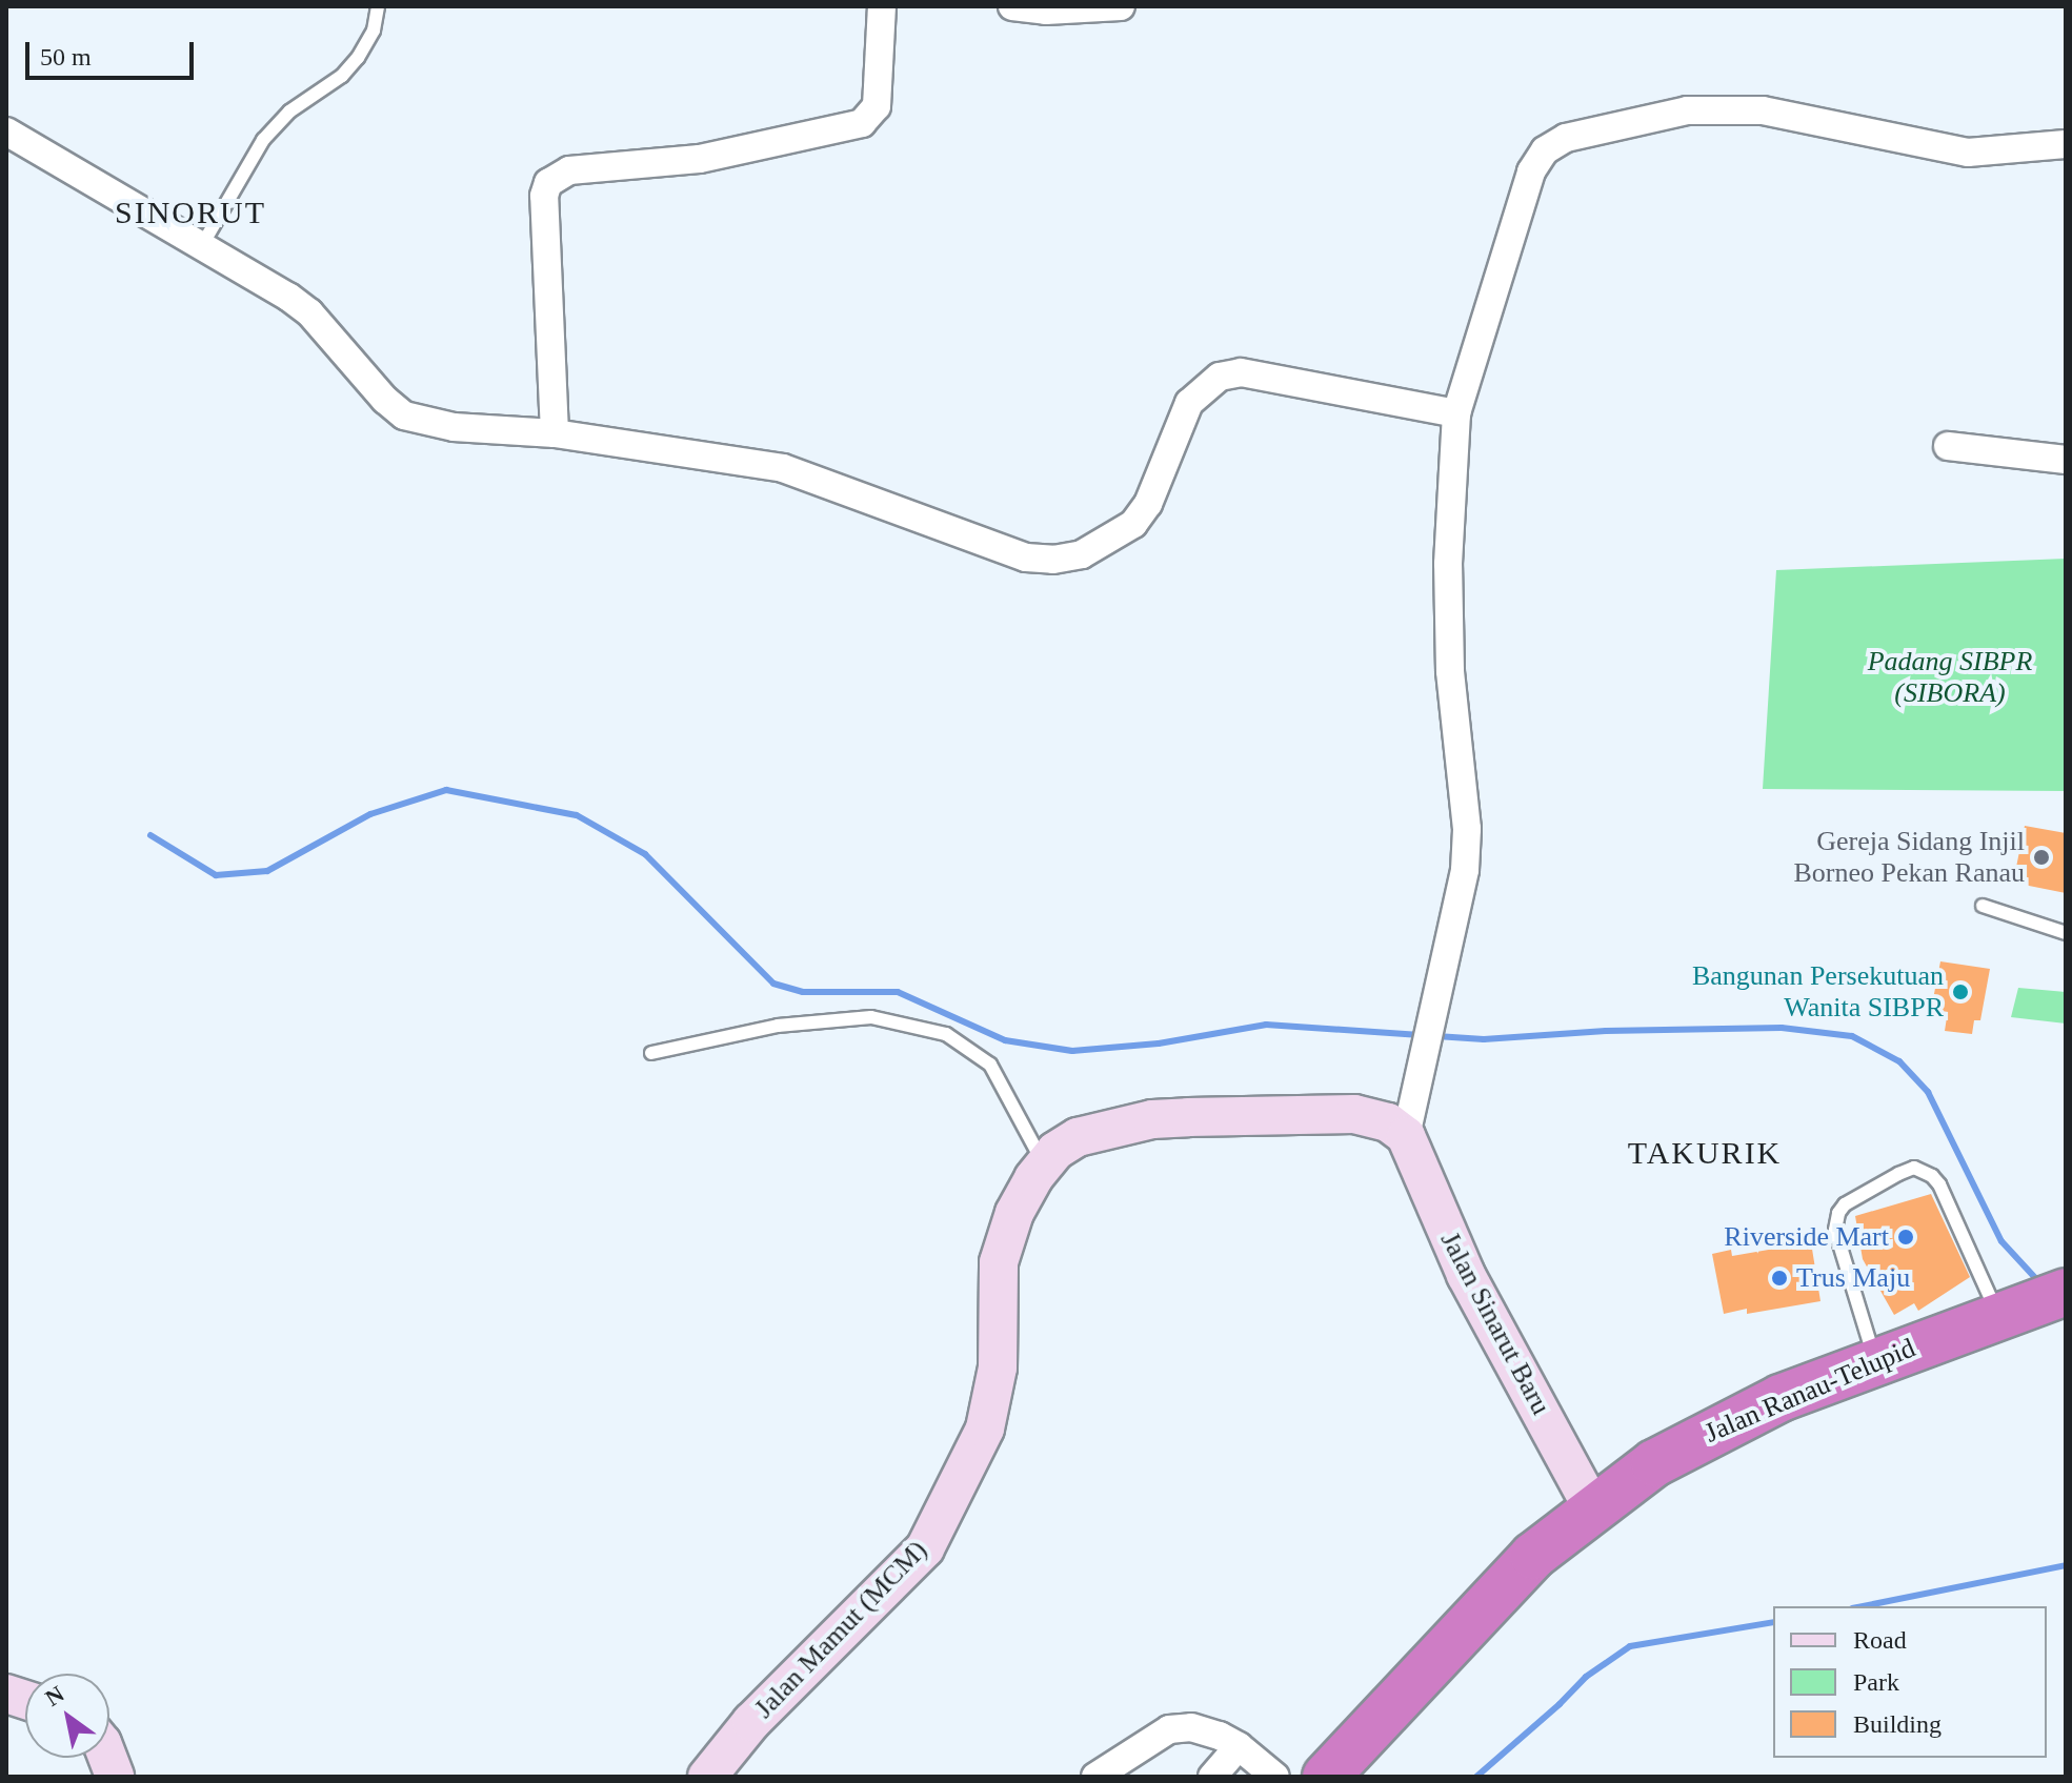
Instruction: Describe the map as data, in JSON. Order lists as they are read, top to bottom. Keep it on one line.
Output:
{"streets":{"highway":["Jalan Ranau-Telupid"],"street":["Jalan Sinarut Baru","Jalan Mamut (MCM)"]},"crossings":[["Jalan Sinarut Baru","Jalan Ranau-Telupid"],["Jalan Sinarut Baru","Jalan Mamut (MCM)"]],"districts":["SINORUT","TAKURIK"],"parks":["Padang SIBPR (SIBORA)"],"places":["Gereja Sidang Injil Borneo Pekan Ranau","Bangunan Persekutuan Wanita SIBPR","Riverside Mart","Trus Maju"],"legend":["Road","Park","Building"],"scale_bar":"50 m","north":"top left"}
